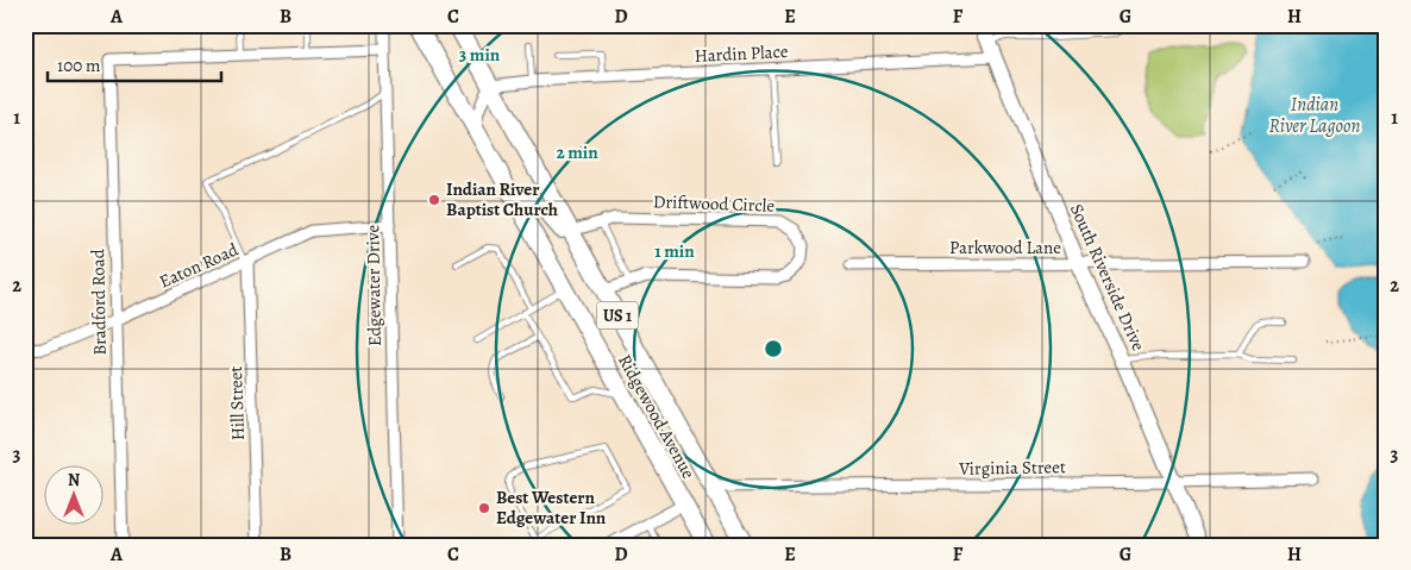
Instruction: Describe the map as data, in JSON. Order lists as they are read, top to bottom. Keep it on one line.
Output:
{"streets":{"main road":["US 1","Ridgewood Avenue"],"street":["Hardin Place","Driftwood Circle","Parkwood Lane","Eaton Road","South Riverside Drive","Edgewater Drive","Bradford Road","Hill Street","Virginia Street"]},"crossings":[["Hardin Place","South Riverside Drive"],["Hardin Place","Ridgewood Avenue"],["Driftwood Circle","Ridgewood Avenue"],["Parkwood Lane","South Riverside Drive"],["Eaton Road","Edgewater Drive"],["Eaton Road","Bradford Road"],["Eaton Road","Hill Street"],["South Riverside Drive","Virginia Street"],["Ridgewood Avenue","Virginia Street"]],"water":["Indian River Lagoon"],"places":["Indian River Baptist Church","Best Western Edgewater Inn"],"scale_bar":"100 m","north":"top","grid":{"columns":["A","B","C","D","E","F","G","H"],"rows":["1","2","3"]},"rings":["3 min","2 min","1 min"]}
